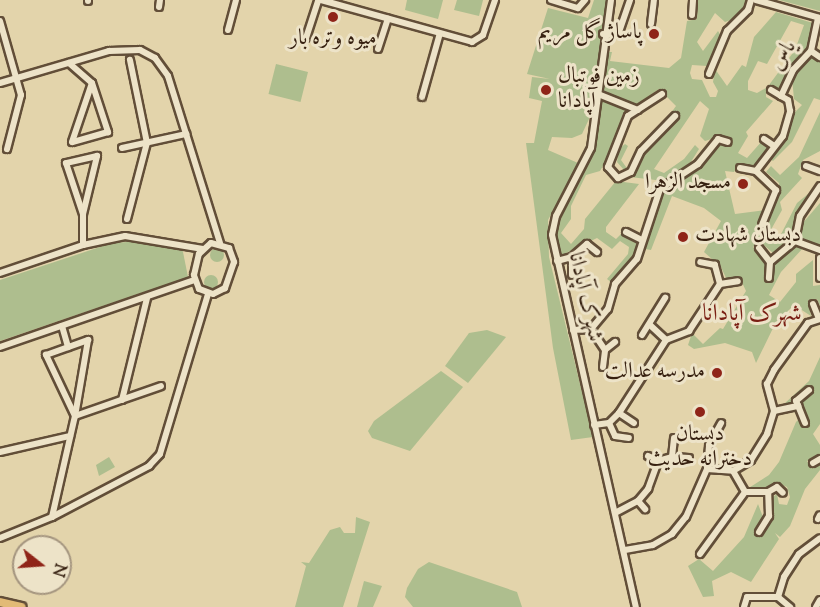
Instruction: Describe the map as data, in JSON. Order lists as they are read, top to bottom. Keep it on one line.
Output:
{"streets":{"street":["یاس","شهرک آپادانا"]},"districts":["شهرک آپادانا"],"places":["میوه وتره بار","پاساژ گل مریم","زمین فوتبال آپادانا","مسجد الزهرا","دبستان شهادت","مدرسه عدالت","دبستان دخترانه حدیث"],"north":"right"}
